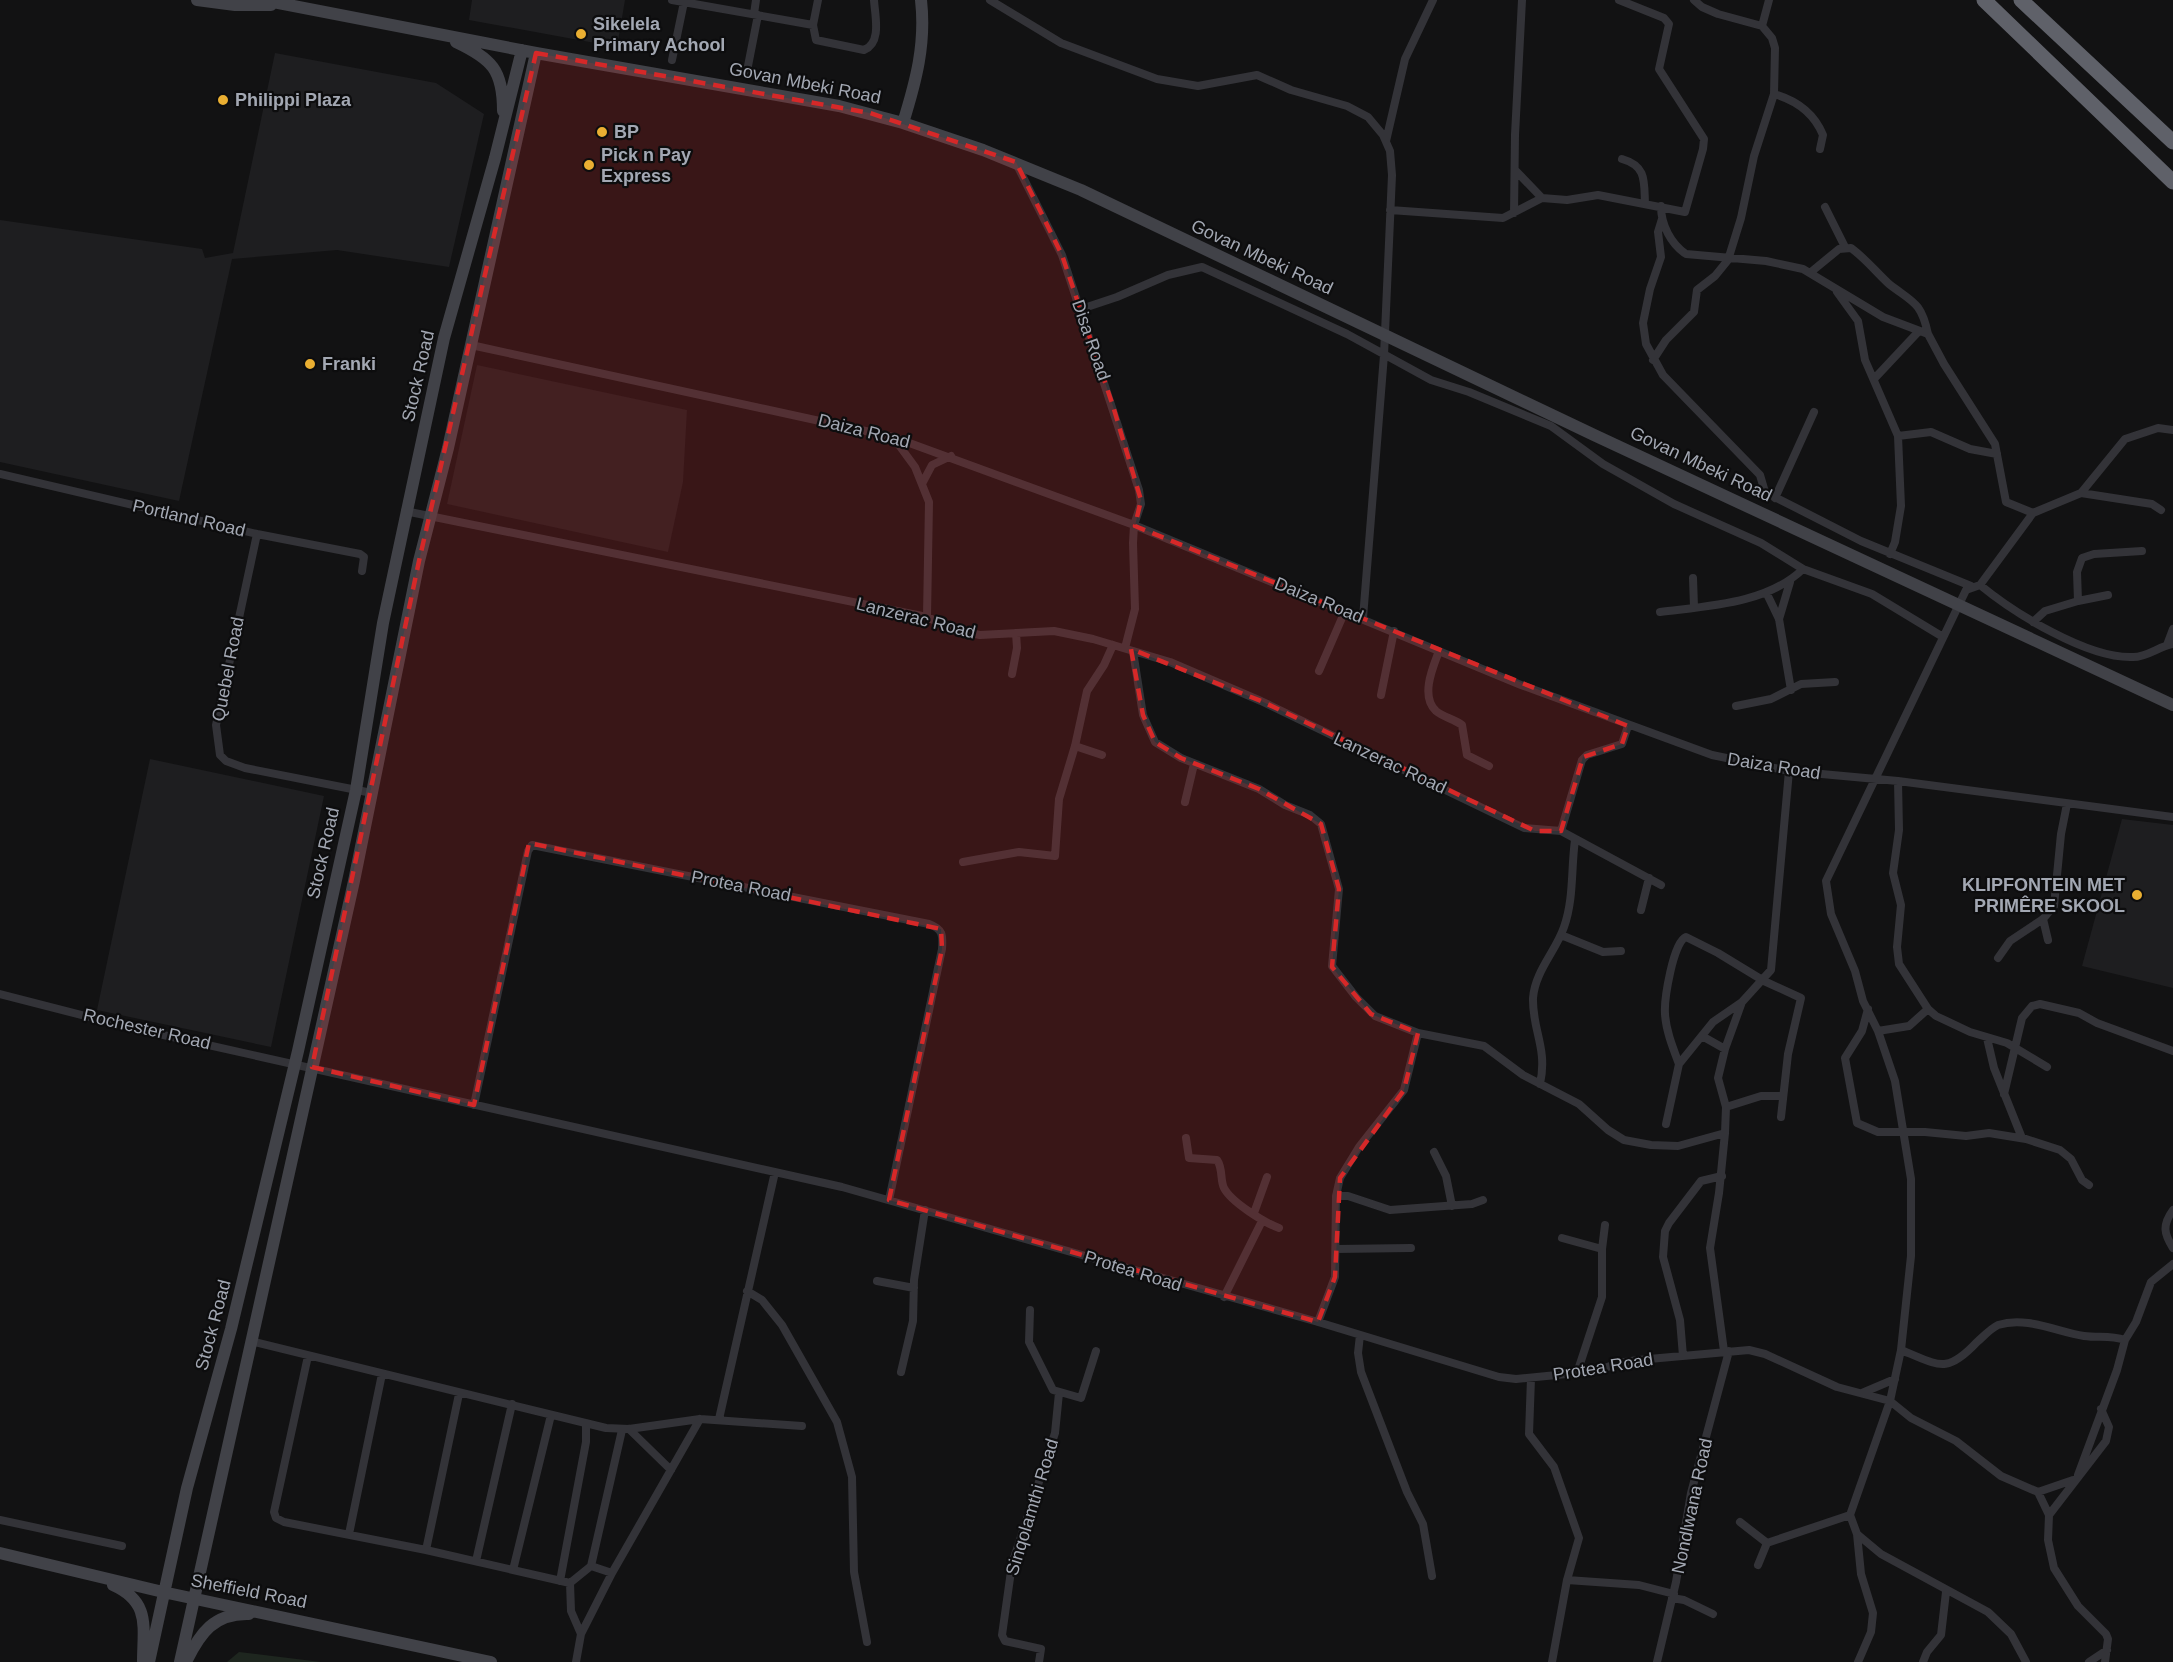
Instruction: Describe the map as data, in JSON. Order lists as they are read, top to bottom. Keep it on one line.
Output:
{"streets":{"main road":["Govan Mbeki Road","Stock Road","Sheffield Road"],"street":["Disa Road","Daiza Road","Portland Road","Lanzerac Road","Quebel Road","Protea Road","Rochester Road","Nondlwana Road","Sinqolamthi Road"]},"crossings":[["Govan Mbeki Road","Disa Road"],["Govan Mbeki Road","Stock Road"],["Disa Road","Daiza Road"],["Disa Road","Lanzerac Road"],["Stock Road","Daiza Road"],["Stock Road","Lanzerac Road"],["Stock Road","Quebel Road"],["Stock Road","Protea Road"],["Stock Road","Rochester Road"],["Stock Road","Sheffield Road"],["Portland Road","Quebel Road"],["Protea Road","Rochester Road"],["Protea Road","Nondlwana Road"]],"places":["Sikelela Primary Achool","Philippi Plaza","BP","Pick n Pay Express","Franki","KLIPFONTEIN MET PRIMÊRE SKOOL"]}
